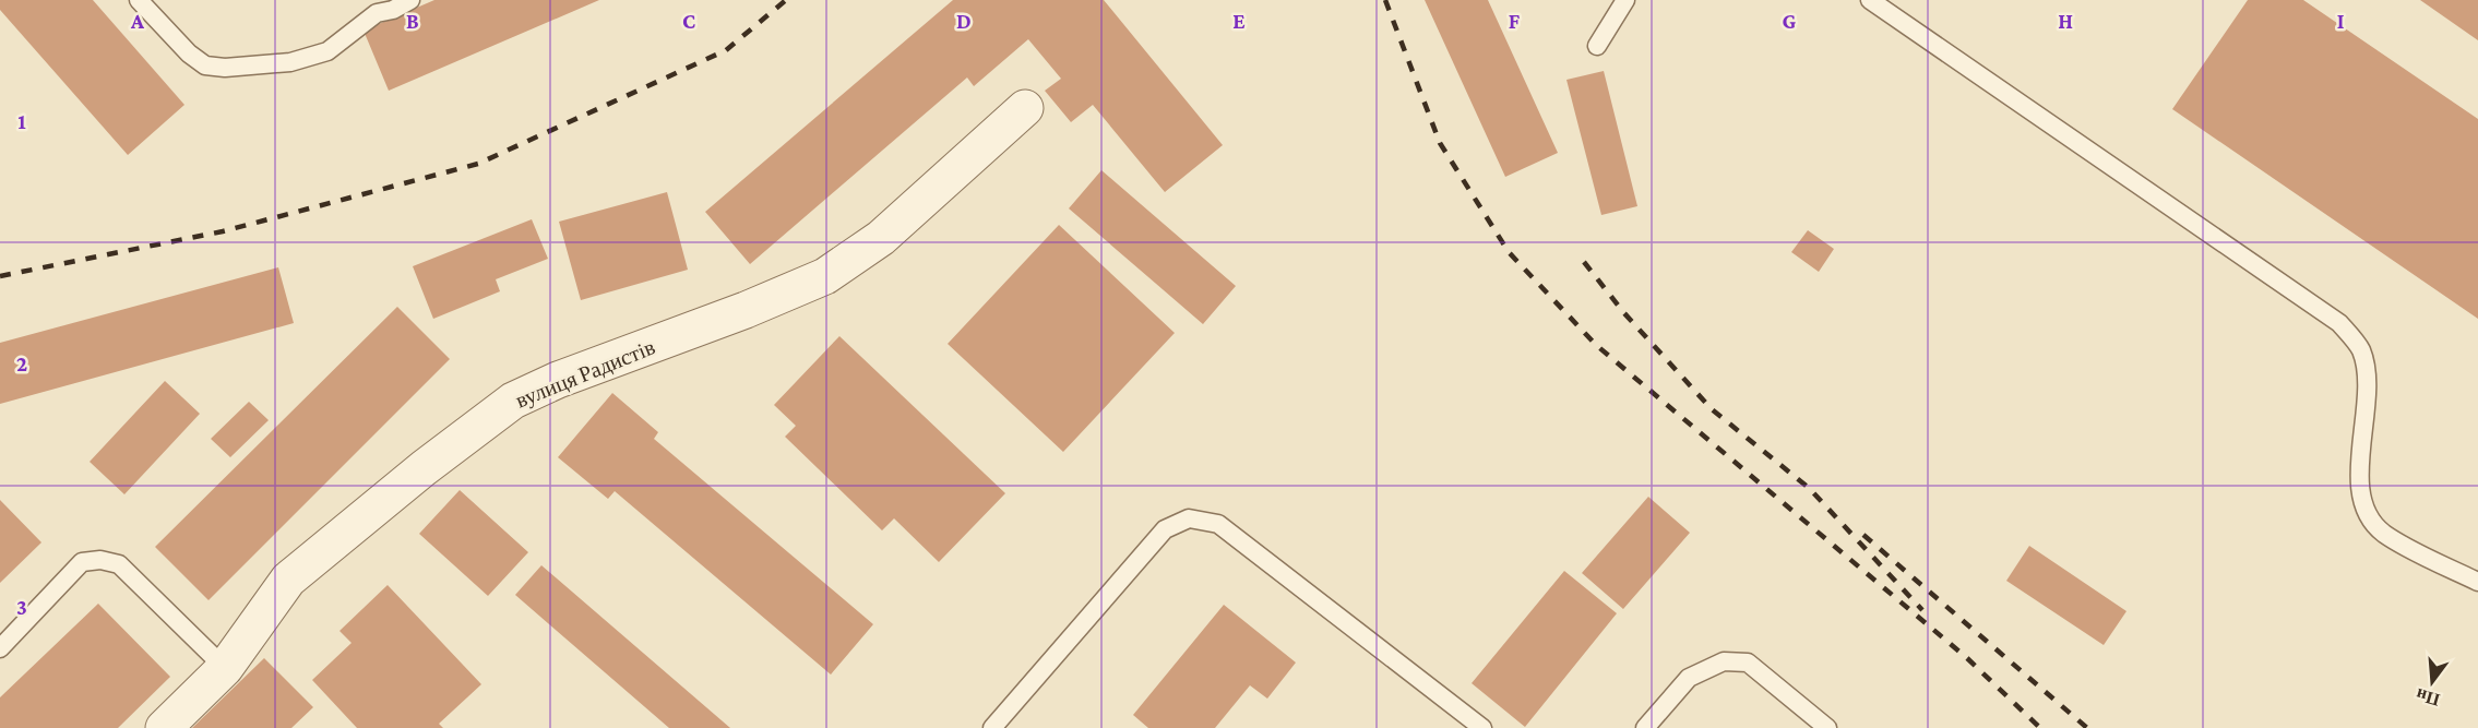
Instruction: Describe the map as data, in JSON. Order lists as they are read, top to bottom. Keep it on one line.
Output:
{"streets":{"street":["вулиця Радистів"]},"north":"bottom","grid":{"columns":["A","B","C","D","E","F","G","H","I"],"rows":["1","2","3"]}}
